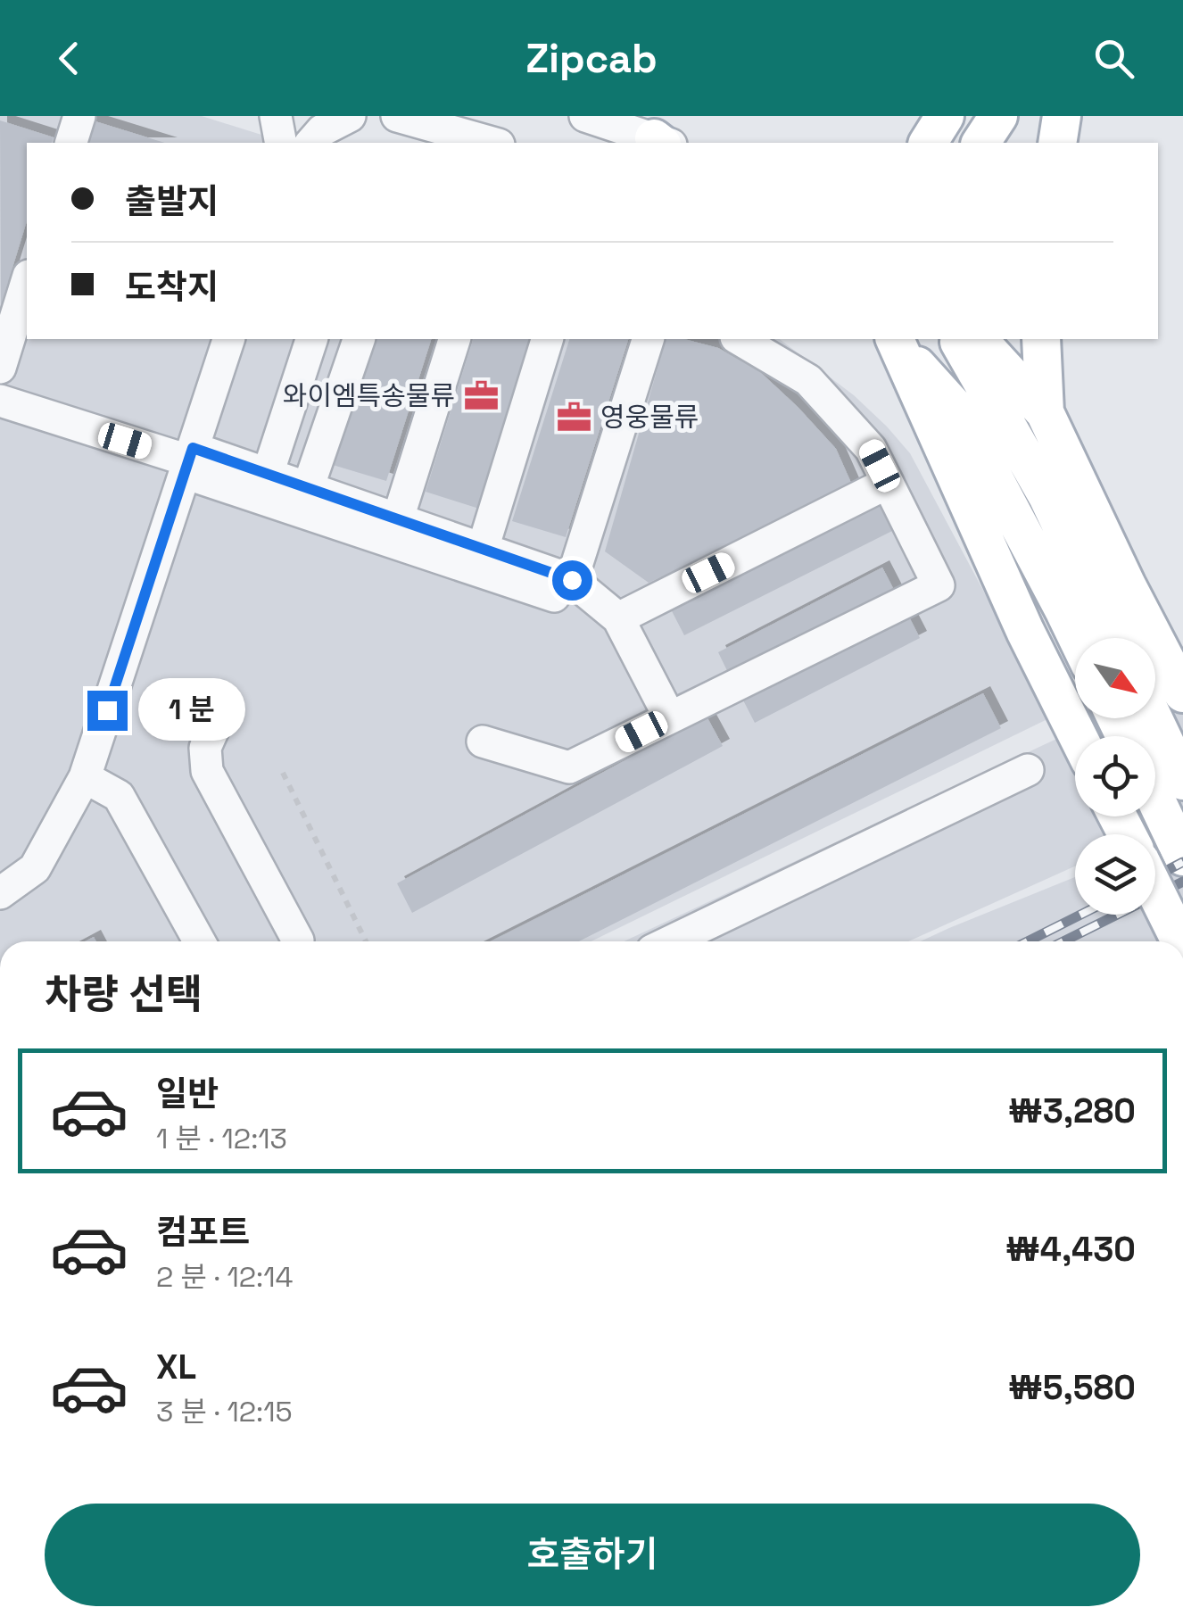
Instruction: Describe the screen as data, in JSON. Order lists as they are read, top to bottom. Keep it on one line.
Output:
{"places":{"office":["와이엠특송물류","영웅물류"]},"north":"bottom right","page":{"header":"Zipcab","banner":["출발지","도착지"],"bubble":"1 분","heading":"차량 선택","list":[{"name":"일반","note":"1 분 · 12:13","value":"₩3,280"},{"name":"컴포트","note":"2 분 · 12:14","value":"₩4,430"},{"name":"XL","note":"3 분 · 12:15","value":"₩5,580"}],"buttons":"호출하기"}}
